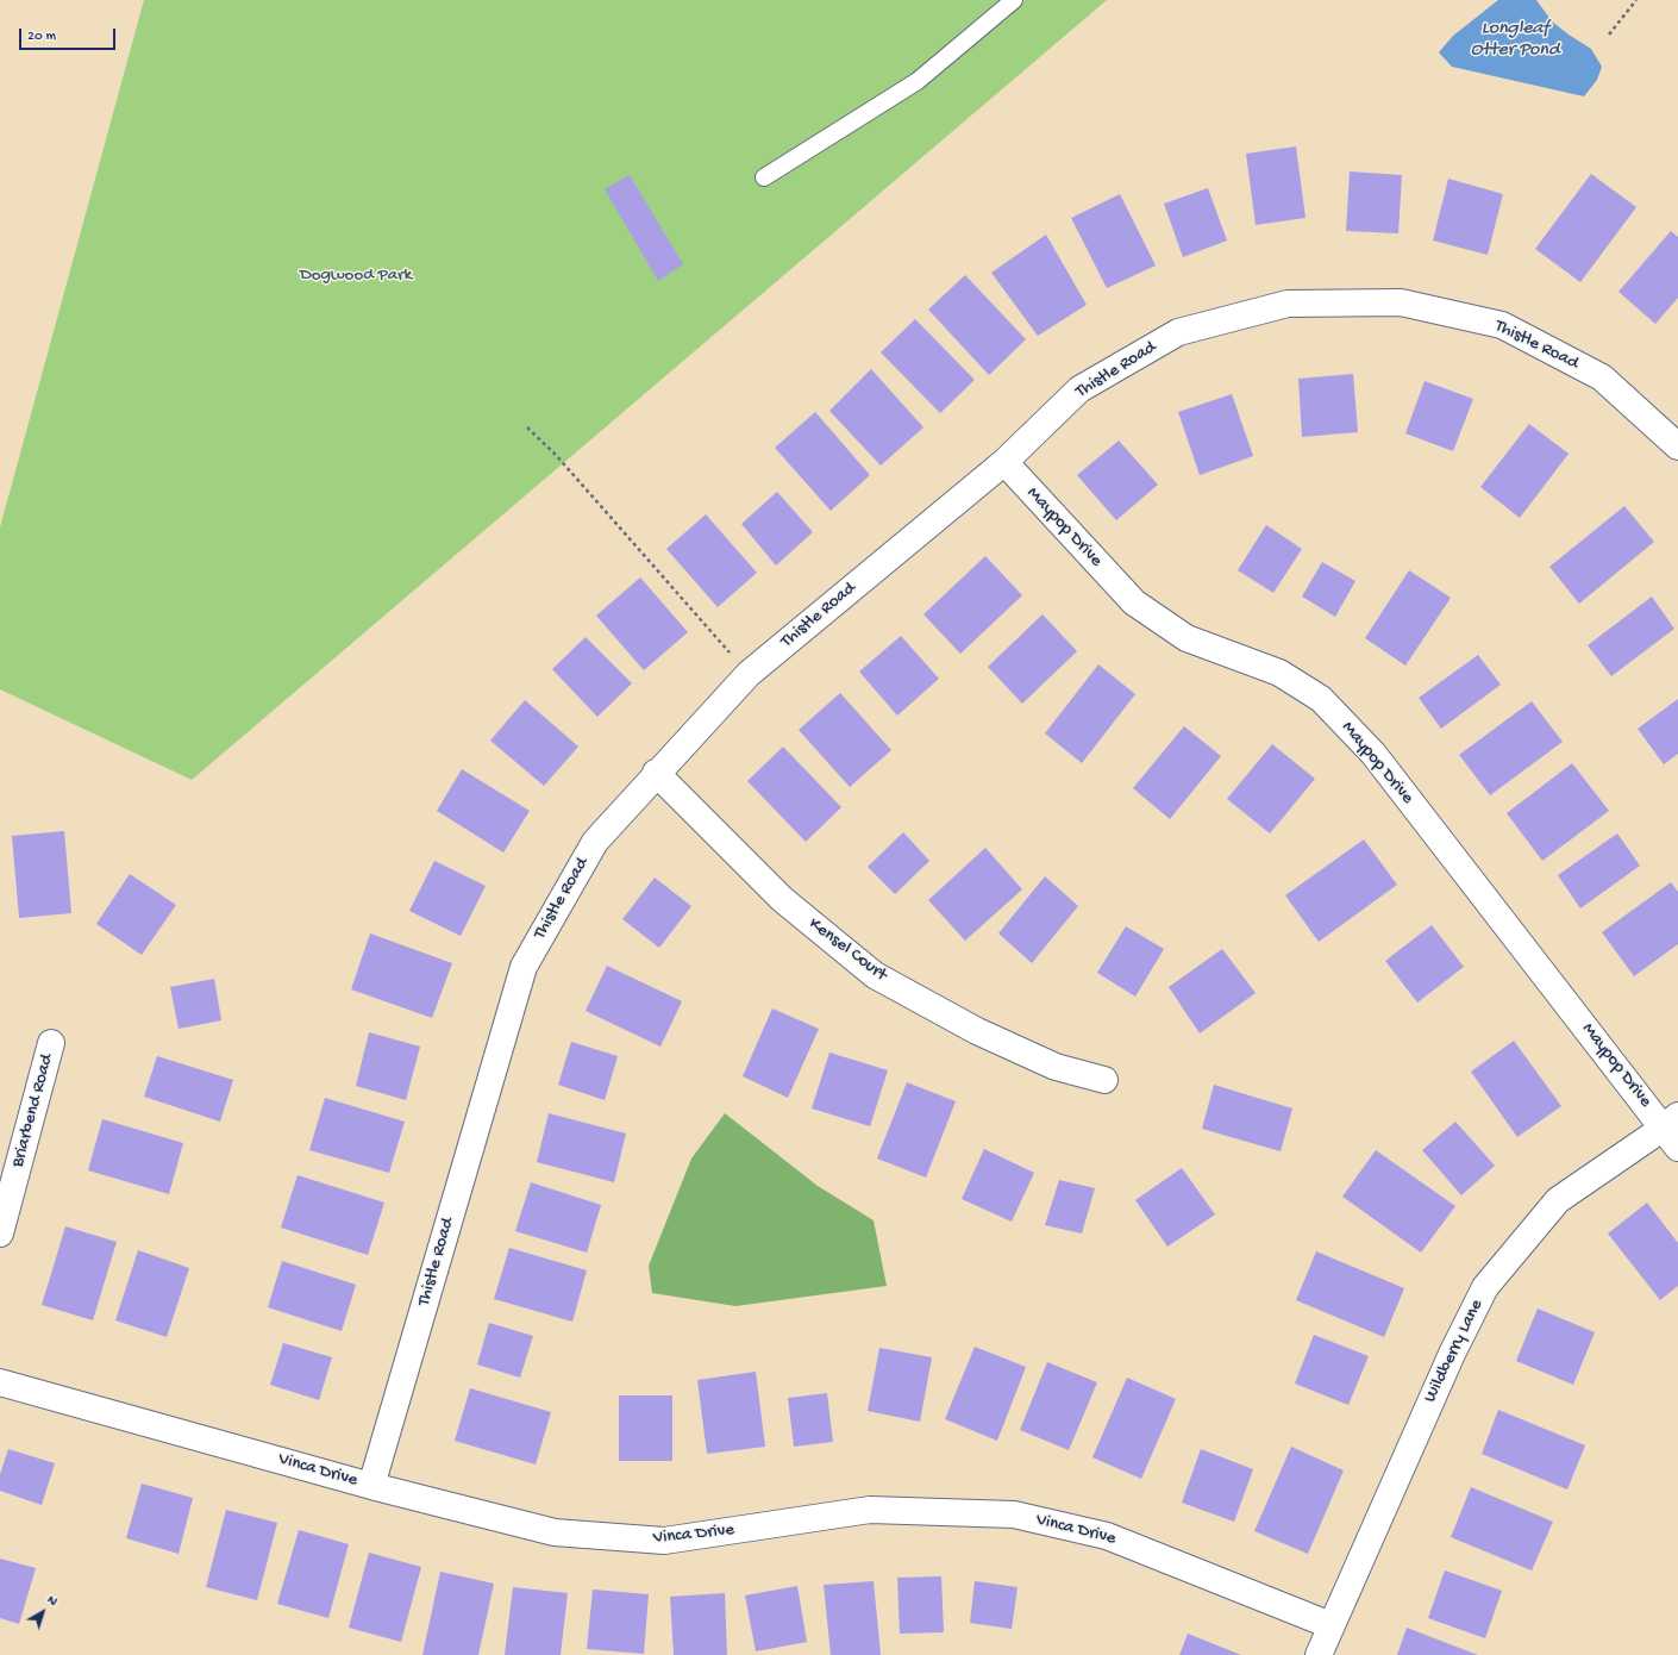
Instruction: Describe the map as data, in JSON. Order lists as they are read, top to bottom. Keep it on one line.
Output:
{"streets":{"street":["Thistle Road","Maypop Drive","Kensel Court","Briarbend Road","Wildberry Lane","Vinca Drive"]},"crossings":[["Thistle Road","Maypop Drive"],["Thistle Road","Kensel Court"],["Thistle Road","Vinca Drive"],["Maypop Drive","Wildberry Lane"],["Wildberry Lane","Vinca Drive"]],"water":["Longleaf Otter Pond"],"parks":["Dogwood Park"],"scale_bar":"20 m","north":"top right"}
